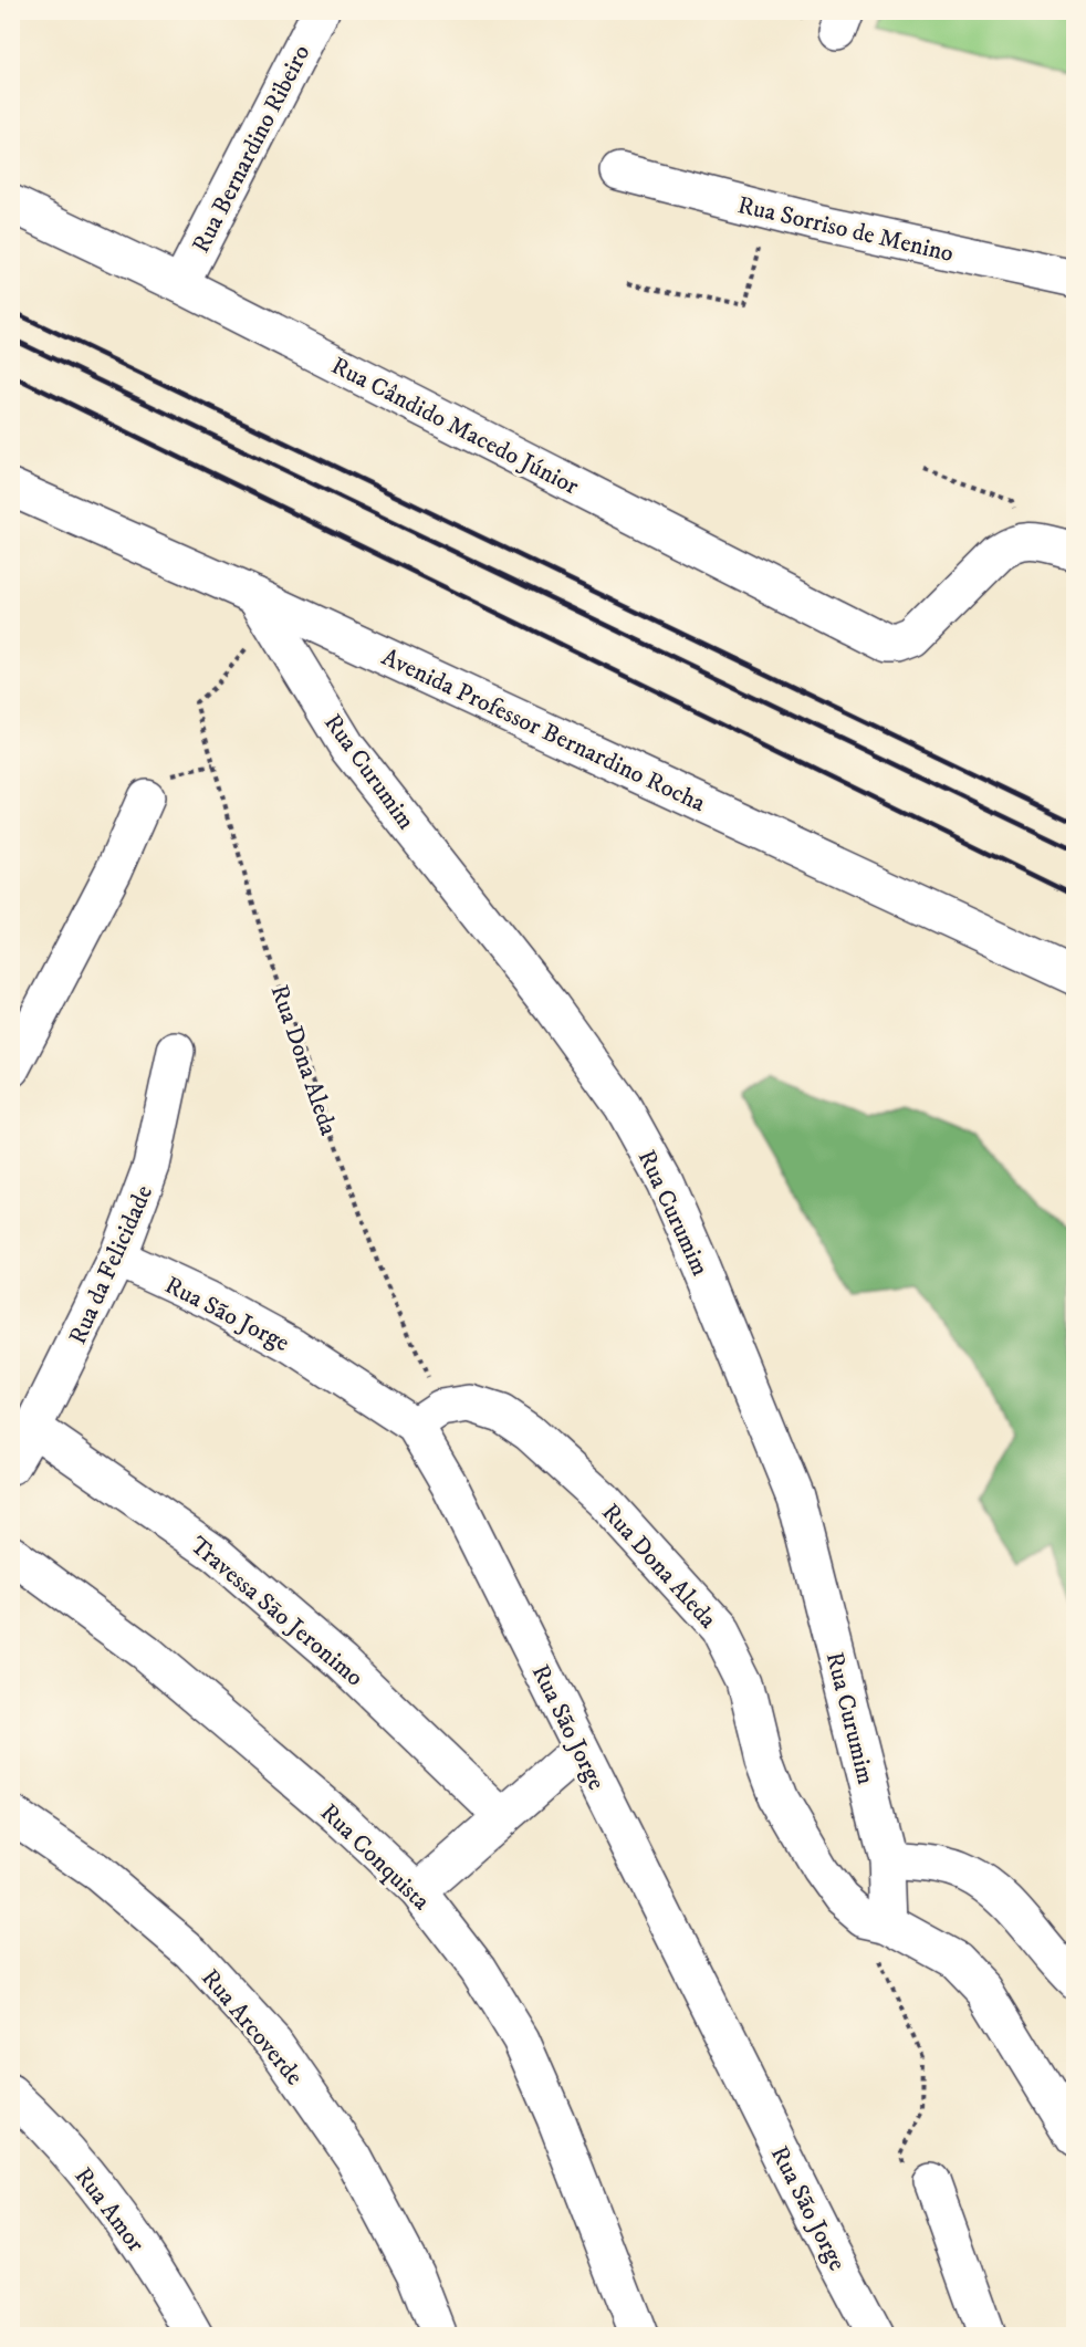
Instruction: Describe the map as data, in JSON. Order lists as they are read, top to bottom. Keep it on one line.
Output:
{"streets":{"street":["Rua Bernardino Ribeiro","Rua Sorriso de Menino","Rua Cândido Macedo Júnior","Avenida Professor Bernardino Rocha","Rua Curumim","Rua Dona Aleda","Rua da Felicidade","Rua São Jorge","Travessa Sāo Jeronimo","Rua Conquista","Rua Arcoverde","Rua Amor"]},"crossings":[["Rua Bernardino Ribeiro","Rua Cândido Macedo Júnior"],["Avenida Professor Bernardino Rocha","Rua Curumim"],["Avenida Professor Bernardino Rocha","Rua Dona Aleda"],["Rua Curumim","Rua Dona Aleda"],["Rua Dona Aleda","Rua São Jorge"],["Rua da Felicidade","Rua São Jorge"],["Rua da Felicidade","Travessa Sāo Jeronimo"]]}
